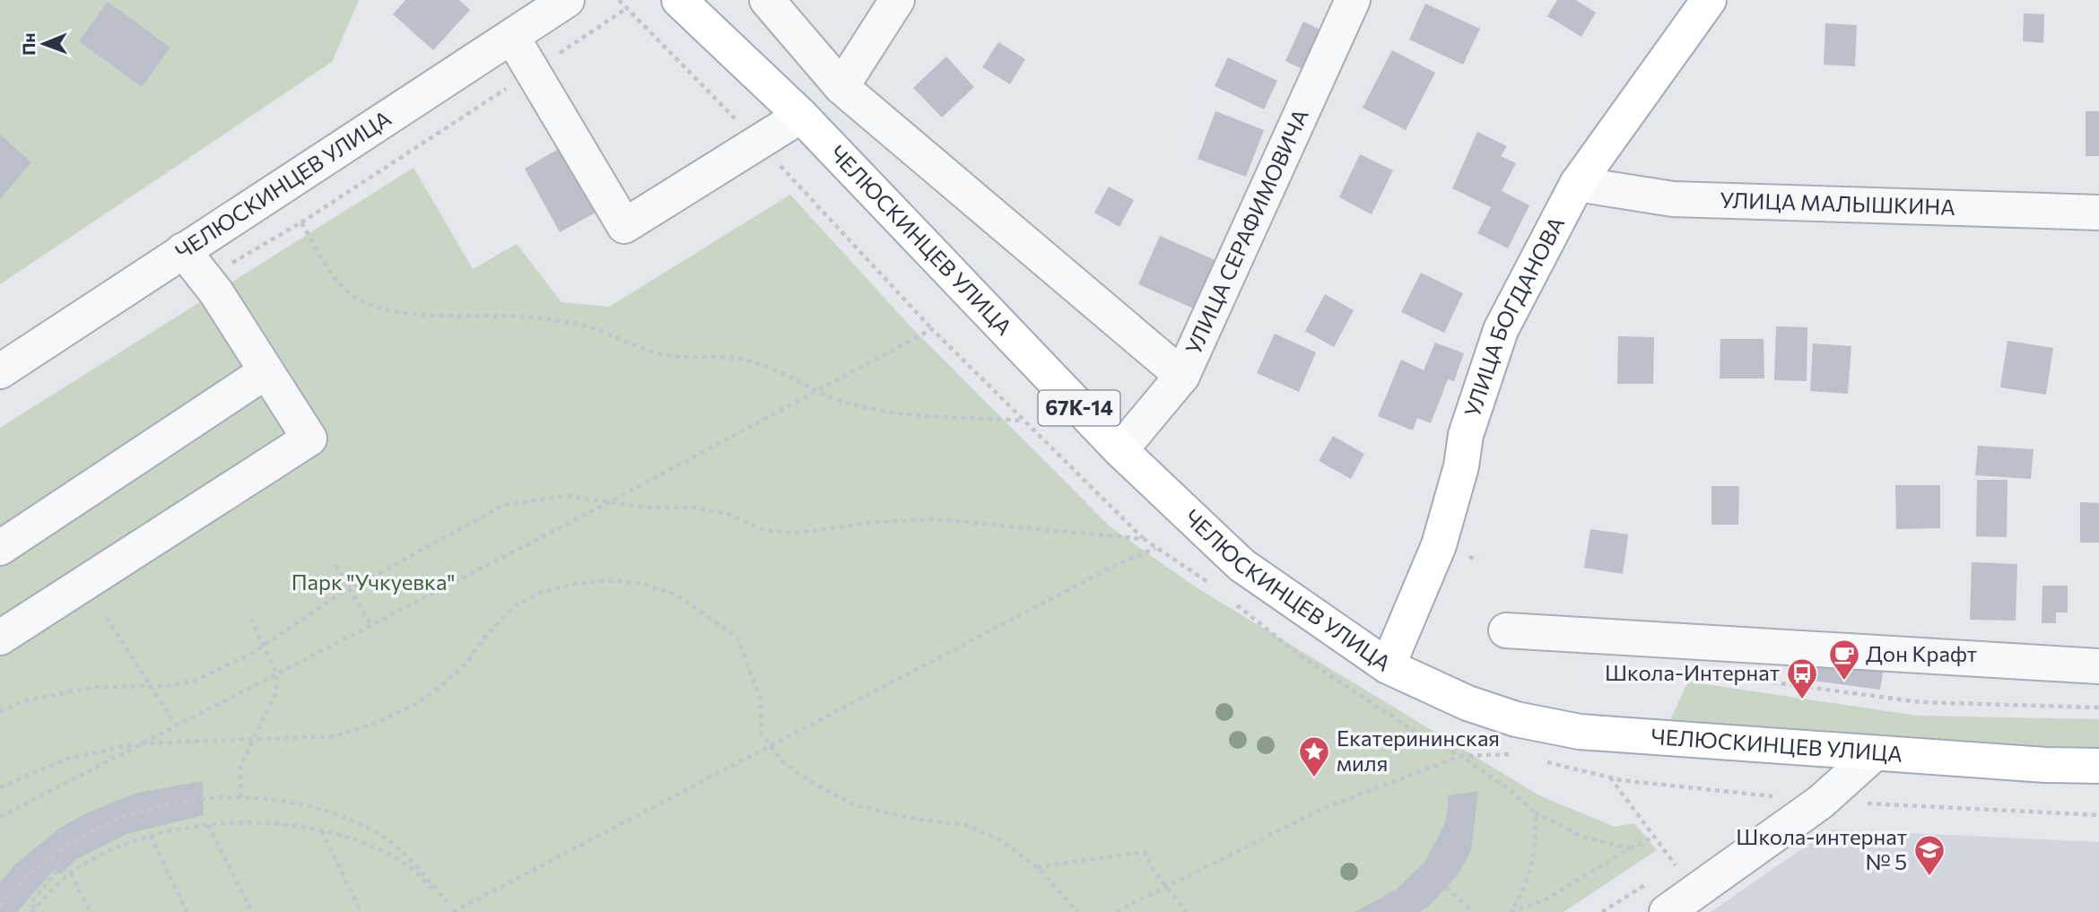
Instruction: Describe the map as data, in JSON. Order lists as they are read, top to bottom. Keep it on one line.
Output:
{"streets":{"main road":["ЧЕЛЮСКИНЦЕВ УЛИЦА","УЛИЦА БОГДАНОВА","67К-14"],"street":["УЛИЦА МАЛЫШКИНА","УЛИЦА СЕРАФИМОВИЧА"]},"crossings":[["ЧЕЛЮСКИНЦЕВ УЛИЦА","УЛИЦА СЕРАФИМОВИЧА"],["ЧЕЛЮСКИНЦЕВ УЛИЦА","УЛИЦА БОГДАНОВА"],["УЛИЦА МАЛЫШКИНА","УЛИЦА БОГДАНОВА"]],"parks":["Парк \"Учкуевка\""],"places":{"cafe":["Дон Крафт"],"bus stop":["Школа-Интернат"],"place":["Екатерининская миля"],"school or university":["Школа-интернат № 5"]},"north":"left"}
